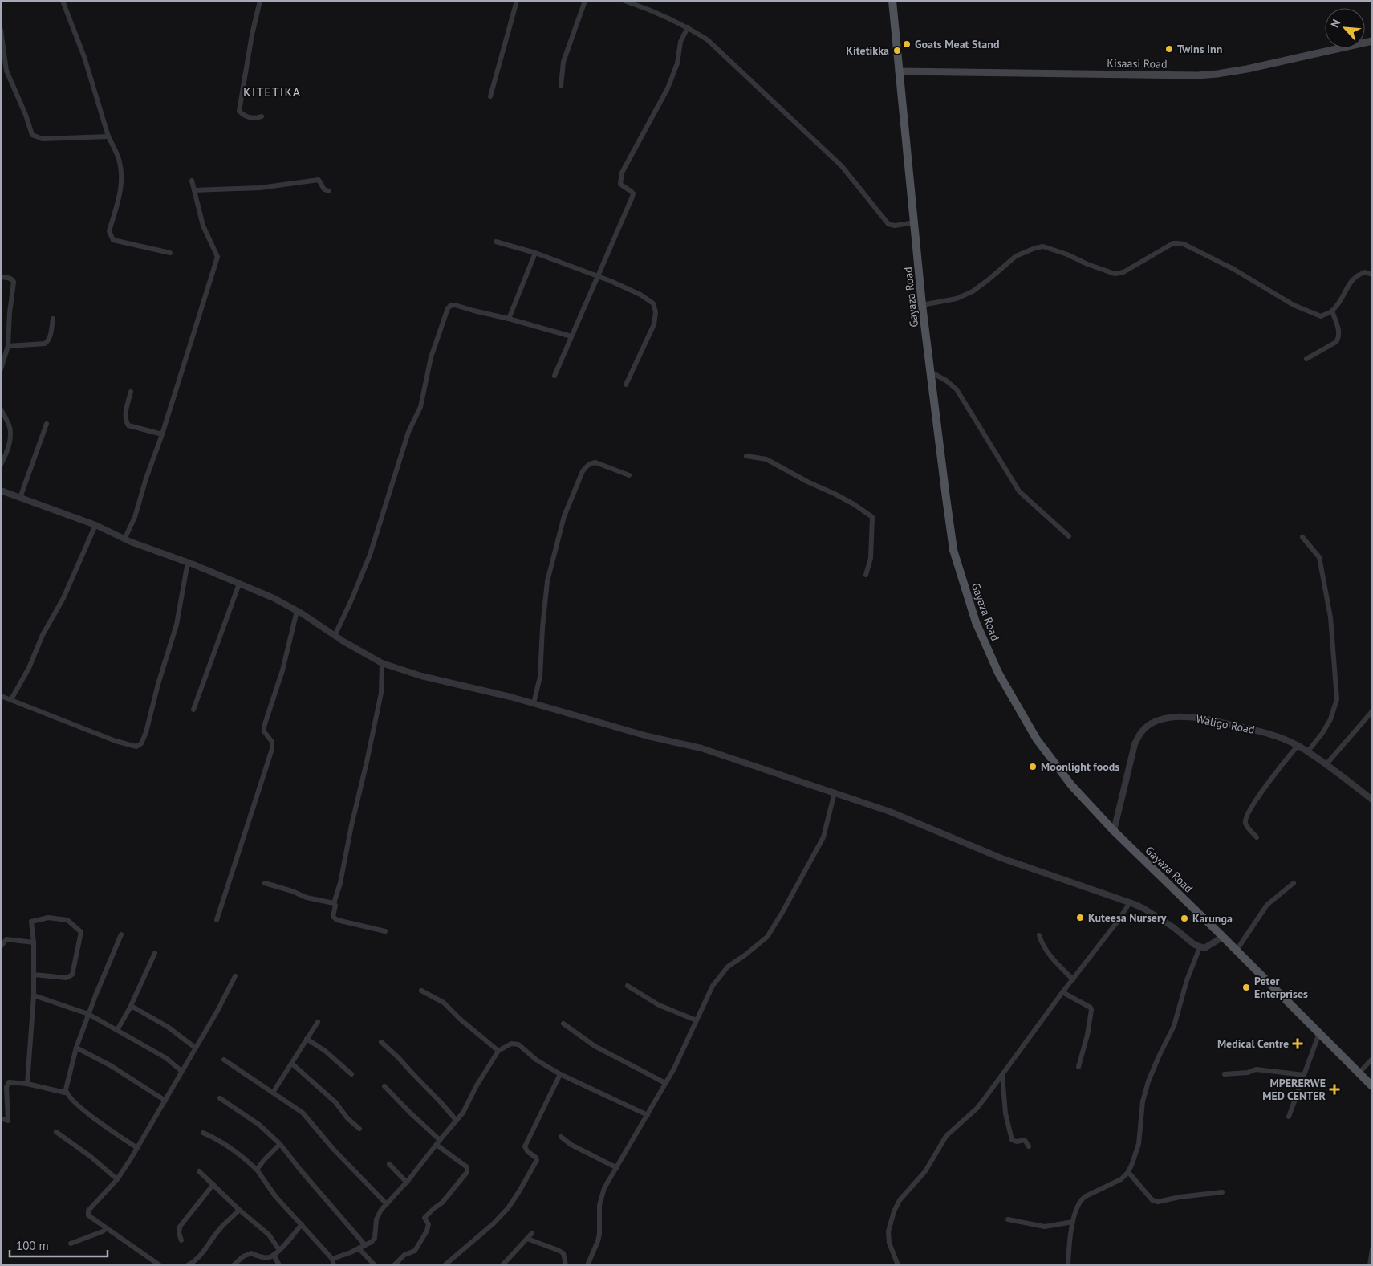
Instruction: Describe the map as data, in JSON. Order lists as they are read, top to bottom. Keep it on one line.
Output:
{"streets":{"main road":["Kisaasi Road","Gayaza Road"],"street":["Waligo Road"]},"crossings":[["Kisaasi Road","Gayaza Road"],["Gayaza Road","Waligo Road"]],"districts":["KITETIKA"],"places":{"other":["Goats Meat Stand","Twins Inn","Kitetikka","Moonlight foods","Kuteesa Nursery","Karunga","Peter Enterprises"],"health":["Medical Centre","MPERERWE MED CENTER"]},"scale_bar":"100 m","north":"top left"}
